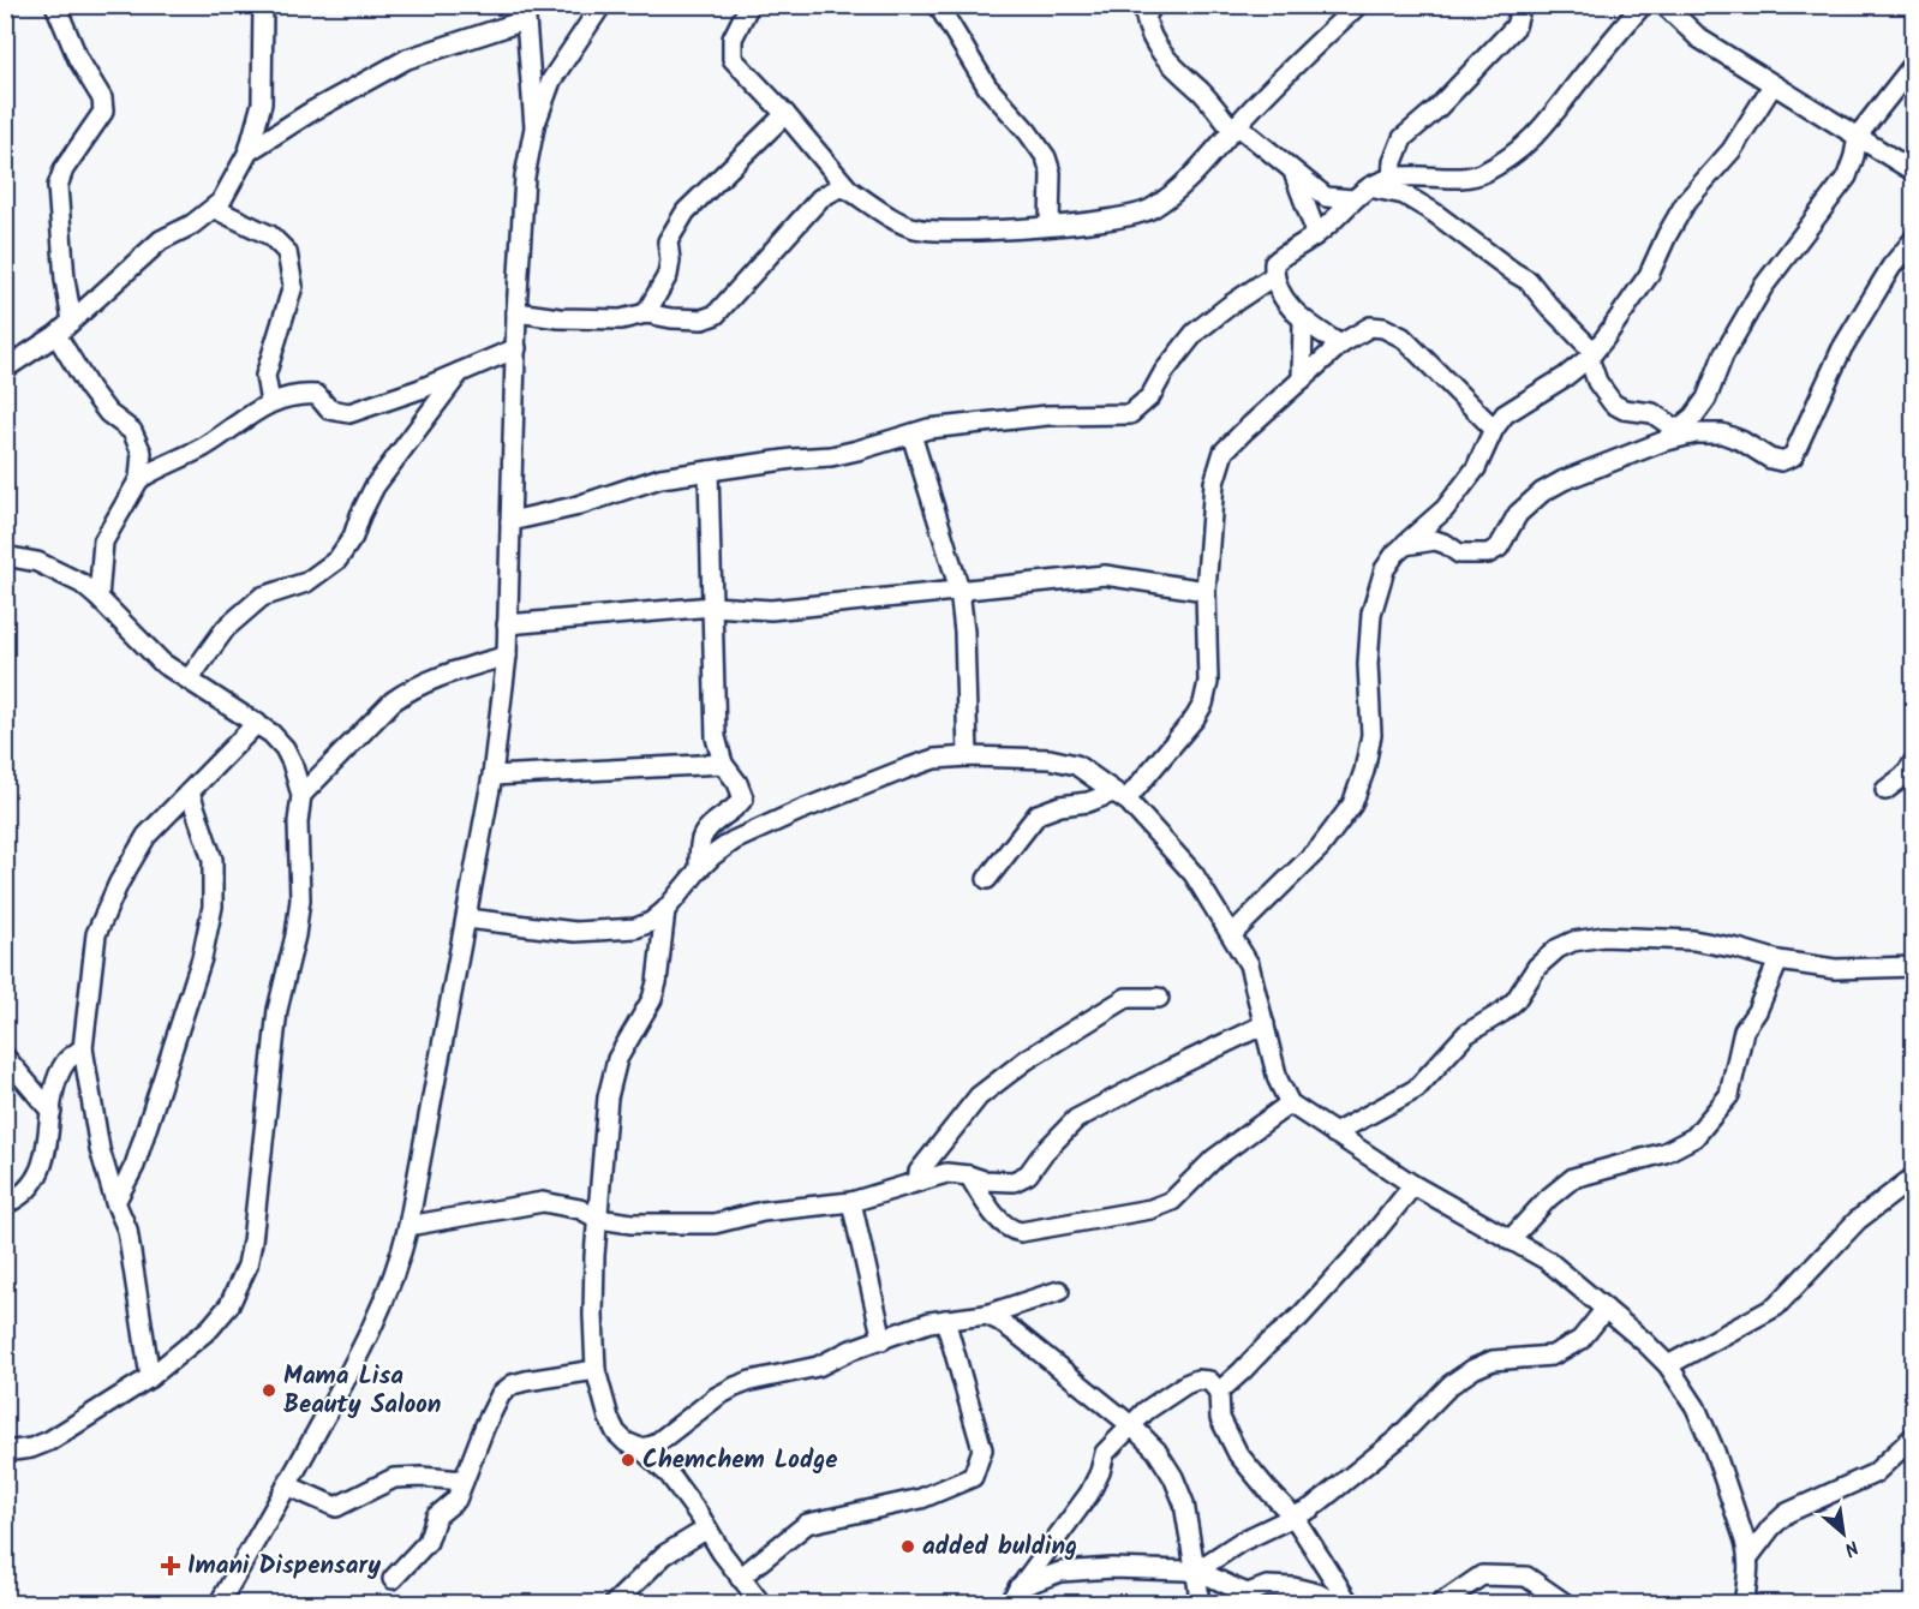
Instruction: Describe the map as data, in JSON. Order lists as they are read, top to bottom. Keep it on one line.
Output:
{"places":{"other":["Mama Lisa Beauty Saloon","Chemchem Lodge","added bulding"],"health":["Imani Dispensary"]},"north":"bottom right"}
